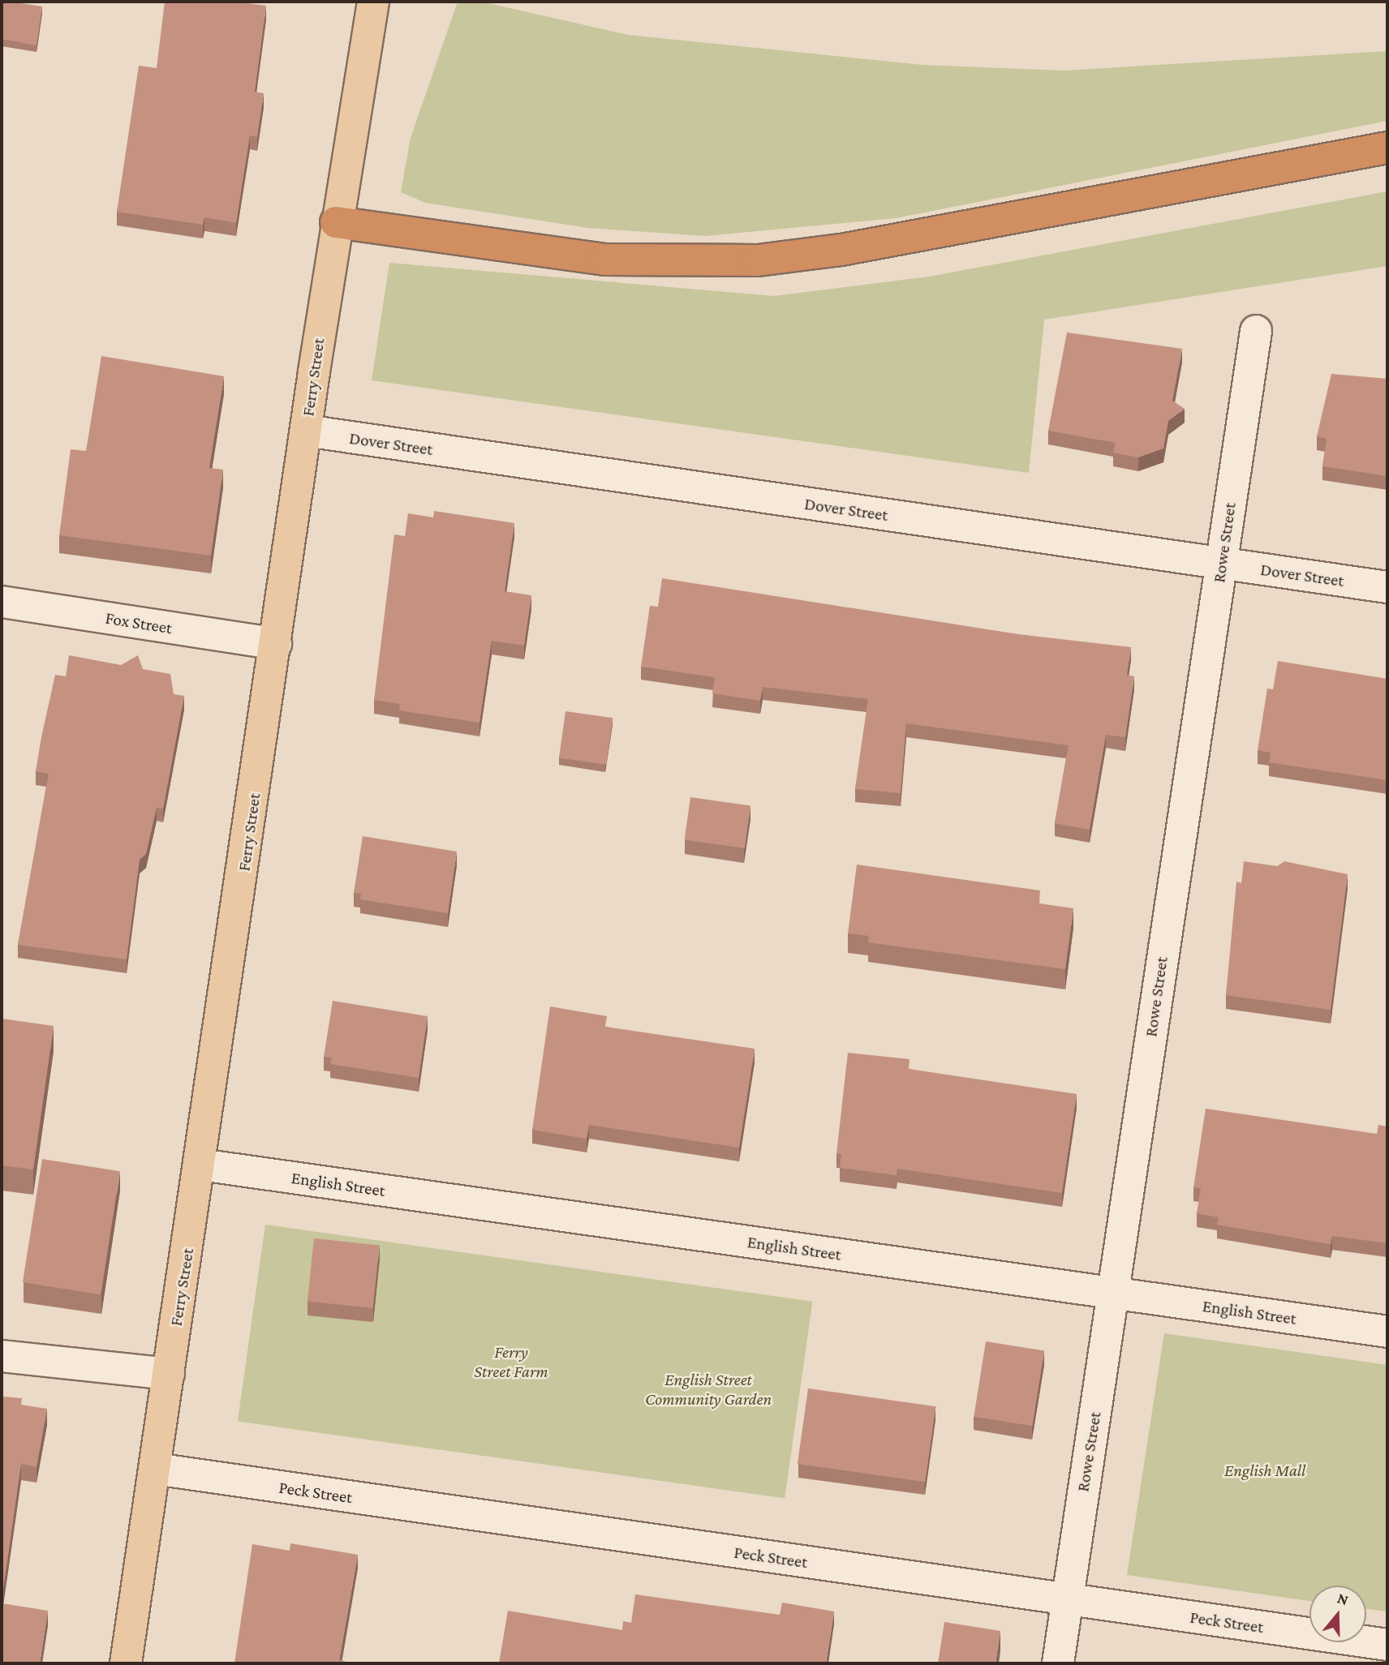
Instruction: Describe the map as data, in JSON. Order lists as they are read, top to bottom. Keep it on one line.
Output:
{"streets":{"main road":["Ferry Street"],"street":["Dover Street","Rowe Street","Fox Street","English Street","Peck Street"]},"crossings":[["Ferry Street","Dover Street"],["Ferry Street","Fox Street"],["Ferry Street","English Street"],["Ferry Street","Peck Street"],["Dover Street","Rowe Street"],["Rowe Street","English Street"],["Rowe Street","Peck Street"]],"parks":["Ferry Street Farm","English Street Community Garden","English Mall"],"north":"top"}
